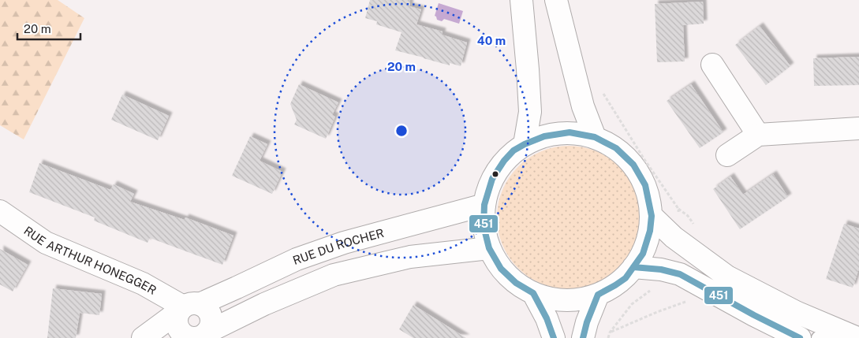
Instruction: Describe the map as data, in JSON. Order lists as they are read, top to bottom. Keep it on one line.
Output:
{"streets":{"street":["RUE DU ROCHER","RUE ARTHUR HONEGGER"]},"crossings":[["RUE DU ROCHER","RUE ARTHUR HONEGGER"]],"lines":["transit line 451"],"scale_bar":"20 m","rings":["40 m","20 m"]}
